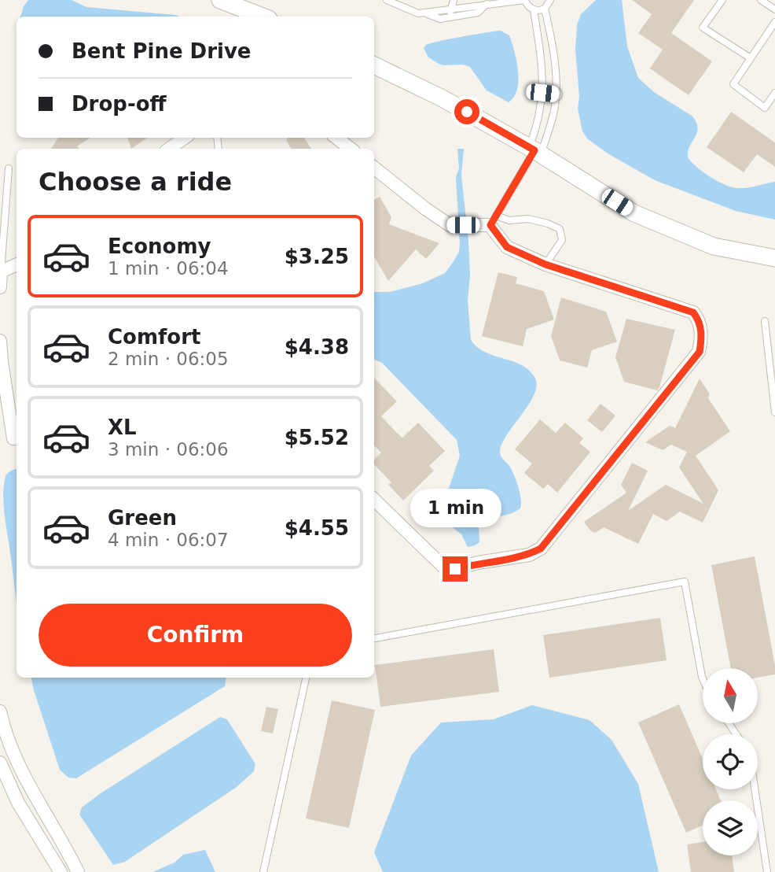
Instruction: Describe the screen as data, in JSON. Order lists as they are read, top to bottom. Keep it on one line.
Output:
{"north":"top","page":{"banner":["Bent Pine Drive","Drop-off"],"heading":"Choose a ride","list":[{"name":"Economy","note":"1 min · 06:04","value":"$3.25"},{"name":"Comfort","note":"2 min · 06:05","value":"$4.38"},{"name":"XL","note":"3 min · 06:06","value":"$5.52"},{"name":"Green","note":"4 min · 06:07","value":"$4.55"}],"bubble":"1 min","buttons":"Confirm"}}
